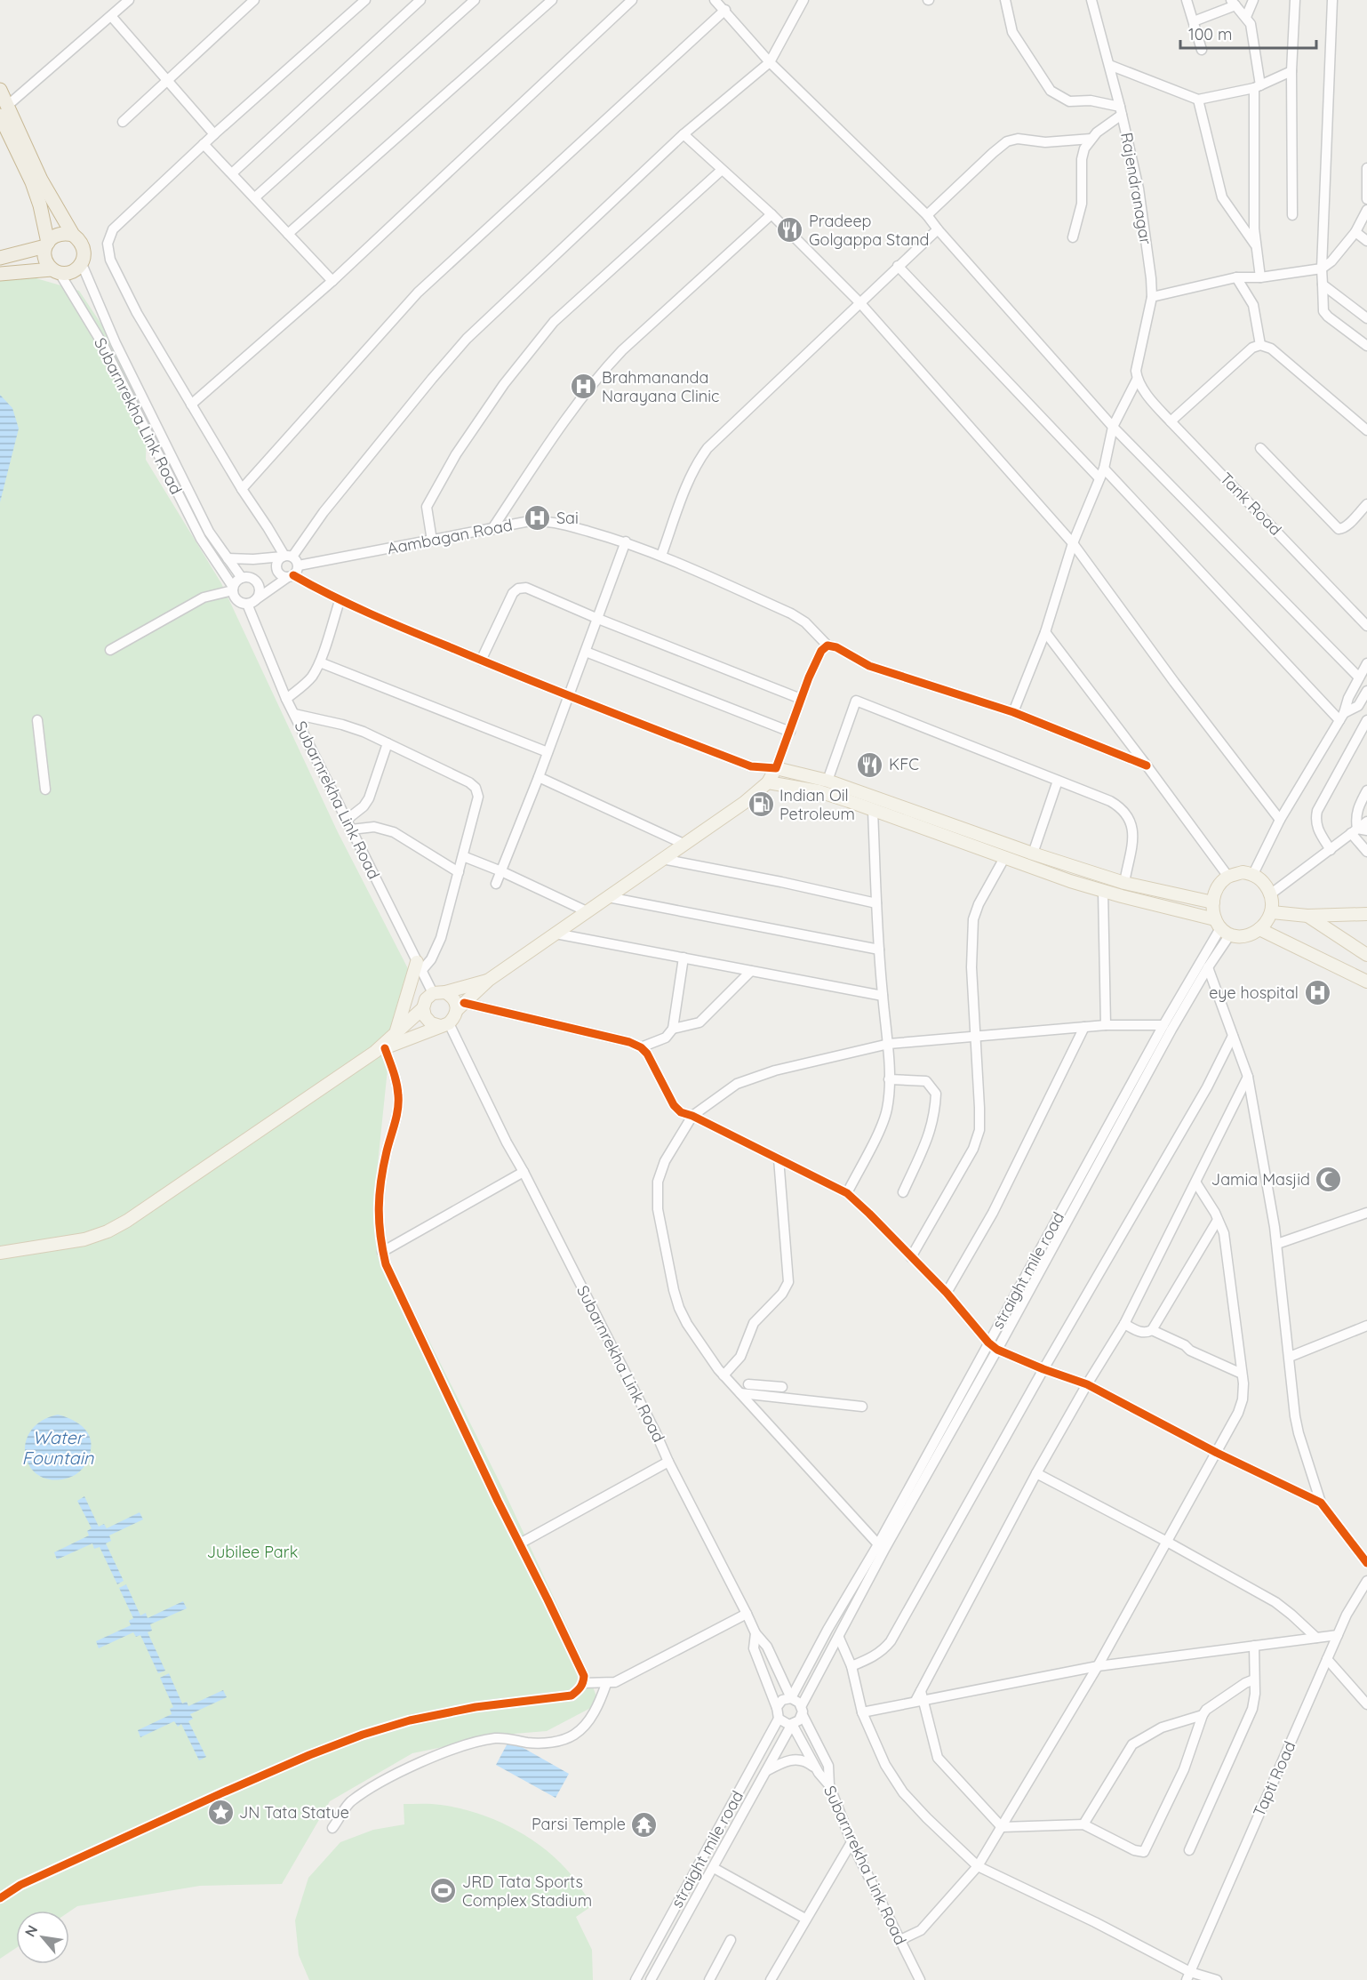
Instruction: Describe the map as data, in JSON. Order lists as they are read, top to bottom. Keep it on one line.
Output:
{"streets":{"street":["Rajendranagar","Subarnrekha Link Road","Tank Road","Aambagan Road","straight mile road","Tapti Road"]},"crossings":[["Rajendranagar","Tank Road"],["Subarnrekha Link Road","straight mile road"]],"water":["Water Fountain"],"parks":["Jubilee Park"],"places":{"restaurant":["Pradeep Golgappa Stand","KFC"],"hospital":["Brahmananda Narayana Clinic","Sai","eye hospital"],"fuel station":["Indian Oil Petroleum"],"mosque":["Jamia Masjid"],"place":["JN Tata Statue"],"temple":["Parsi Temple"],"sports":["JRD Tata Sports Complex Stadium"]},"scale_bar":"100 m","north":"top left"}
